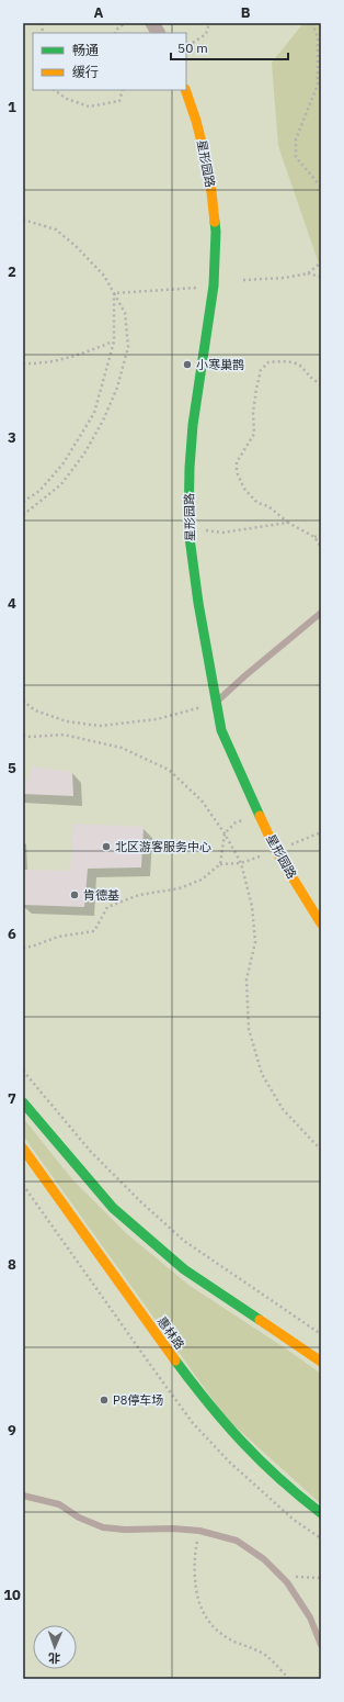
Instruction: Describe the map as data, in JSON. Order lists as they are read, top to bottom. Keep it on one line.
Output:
{"streets":{"street":["星形园路","惠林路"]},"places":["小寒巢鹊","北区游客服务中心","肯德基","P8停车场"],"legend":["畅通","缓行"],"scale_bar":"50 m","north":"bottom","grid":{"columns":["A","B"],"rows":["1","2","3","4","5","6","7","8","9","10"]}}
